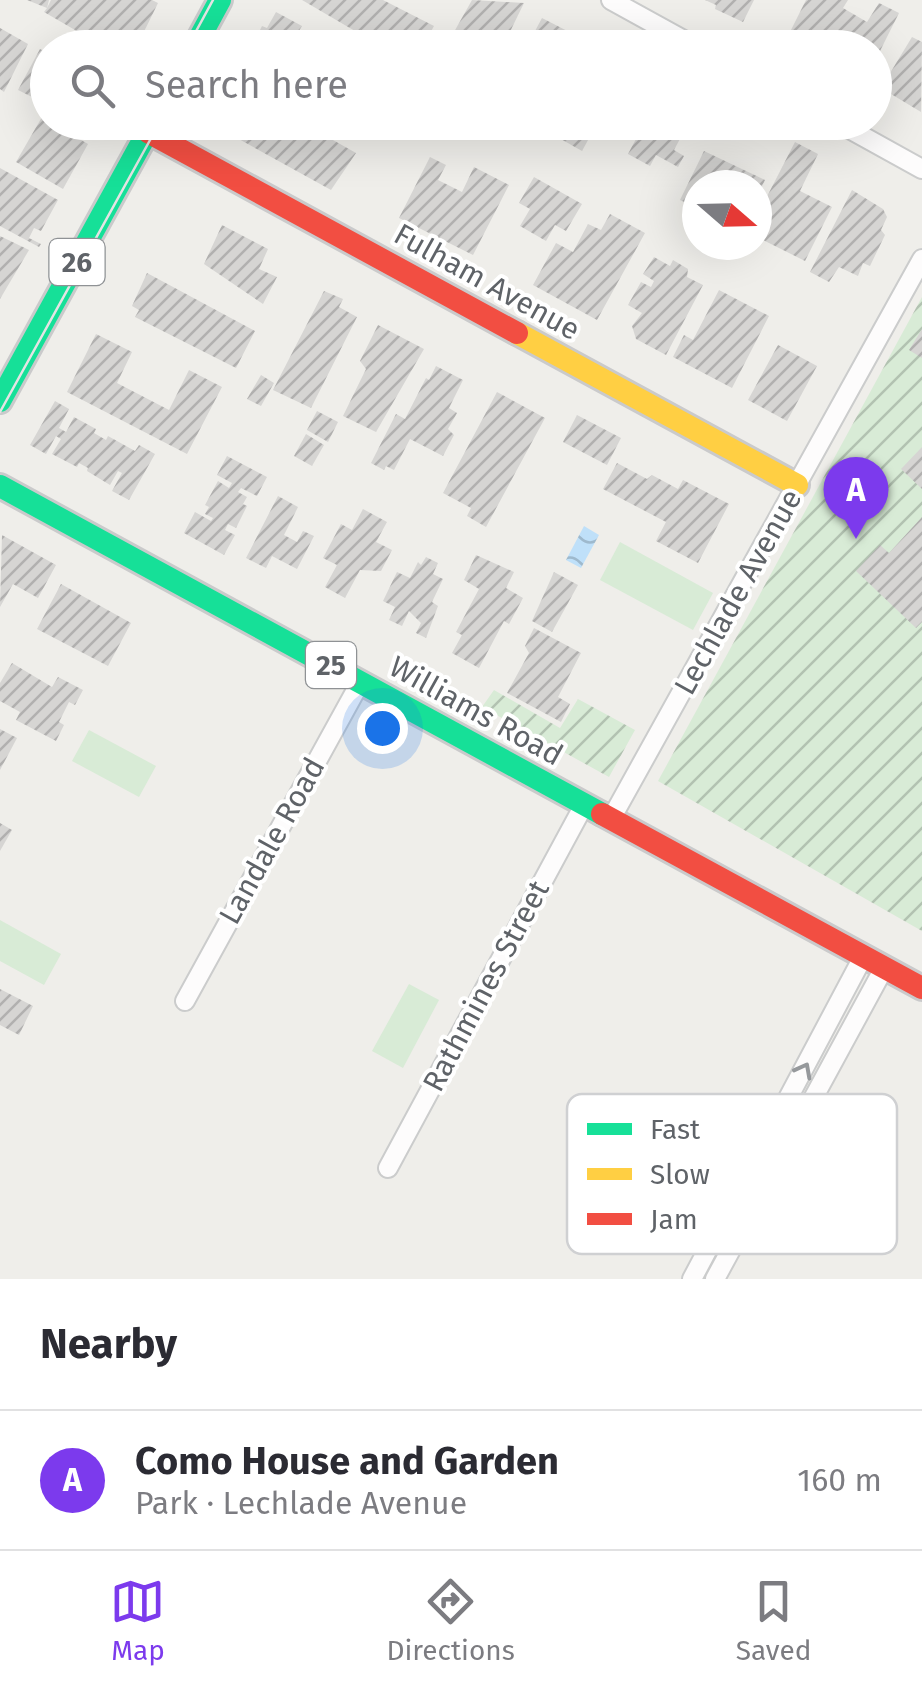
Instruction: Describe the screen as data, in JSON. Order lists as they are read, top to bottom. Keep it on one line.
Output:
{"streets":{"main road":["26","Fulham Avenue","25","Williams Road"],"street":["Lechlade Avenue","Landale Road","Rathmines Street"]},"crossings":[["Fulham Avenue","Lechlade Avenue"],["Lechlade Avenue","Williams Road"],["Williams Road","Landale Road"],["Williams Road","Rathmines Street"]],"legend":["Fast","Slow","Jam"],"north":"right","page":{"search":"Search here","pins":"A","heading":"Nearby","list":[{"mark":"A","name":"Como House and Garden","note":"Park · Lechlade Avenue","value":"160 m"}],"nav":["Map","Directions","Saved"]}}
